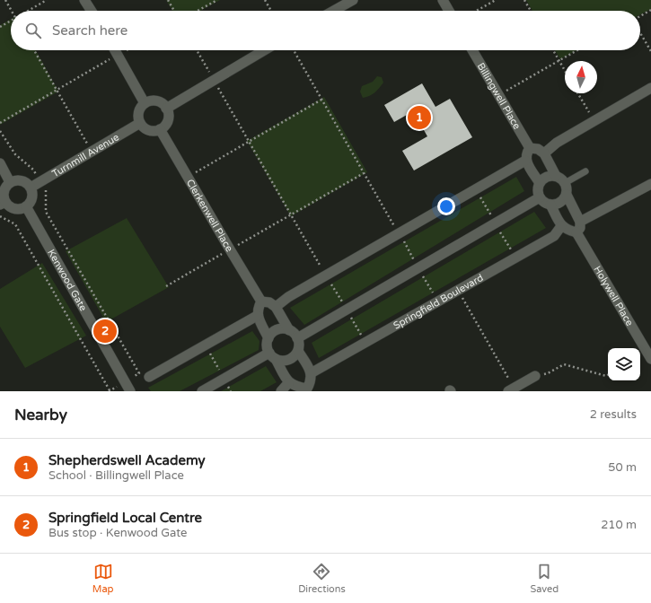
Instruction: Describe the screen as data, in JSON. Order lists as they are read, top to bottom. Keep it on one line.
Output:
{"streets":{"street":["Billingwell Place","Turnmill Avenue","Clerkenwell Place","Kenwood Gate","Holywell Place","Springfield Boulevard"]},"crossings":[["Turnmill Avenue","Clerkenwell Place"],["Turnmill Avenue","Kenwood Gate"]],"north":"top","page":{"search":"Search here","pins":["1","2"],"heading":["Nearby","2 results"],"list":[{"mark":"1","name":"Shepherdswell Academy","note":"School · Billingwell Place","value":"50 m"},{"mark":"2","name":"Springfield Local Centre","note":"Bus stop · Kenwood Gate","value":"210 m"}],"nav":["Map","Directions","Saved"]}}
